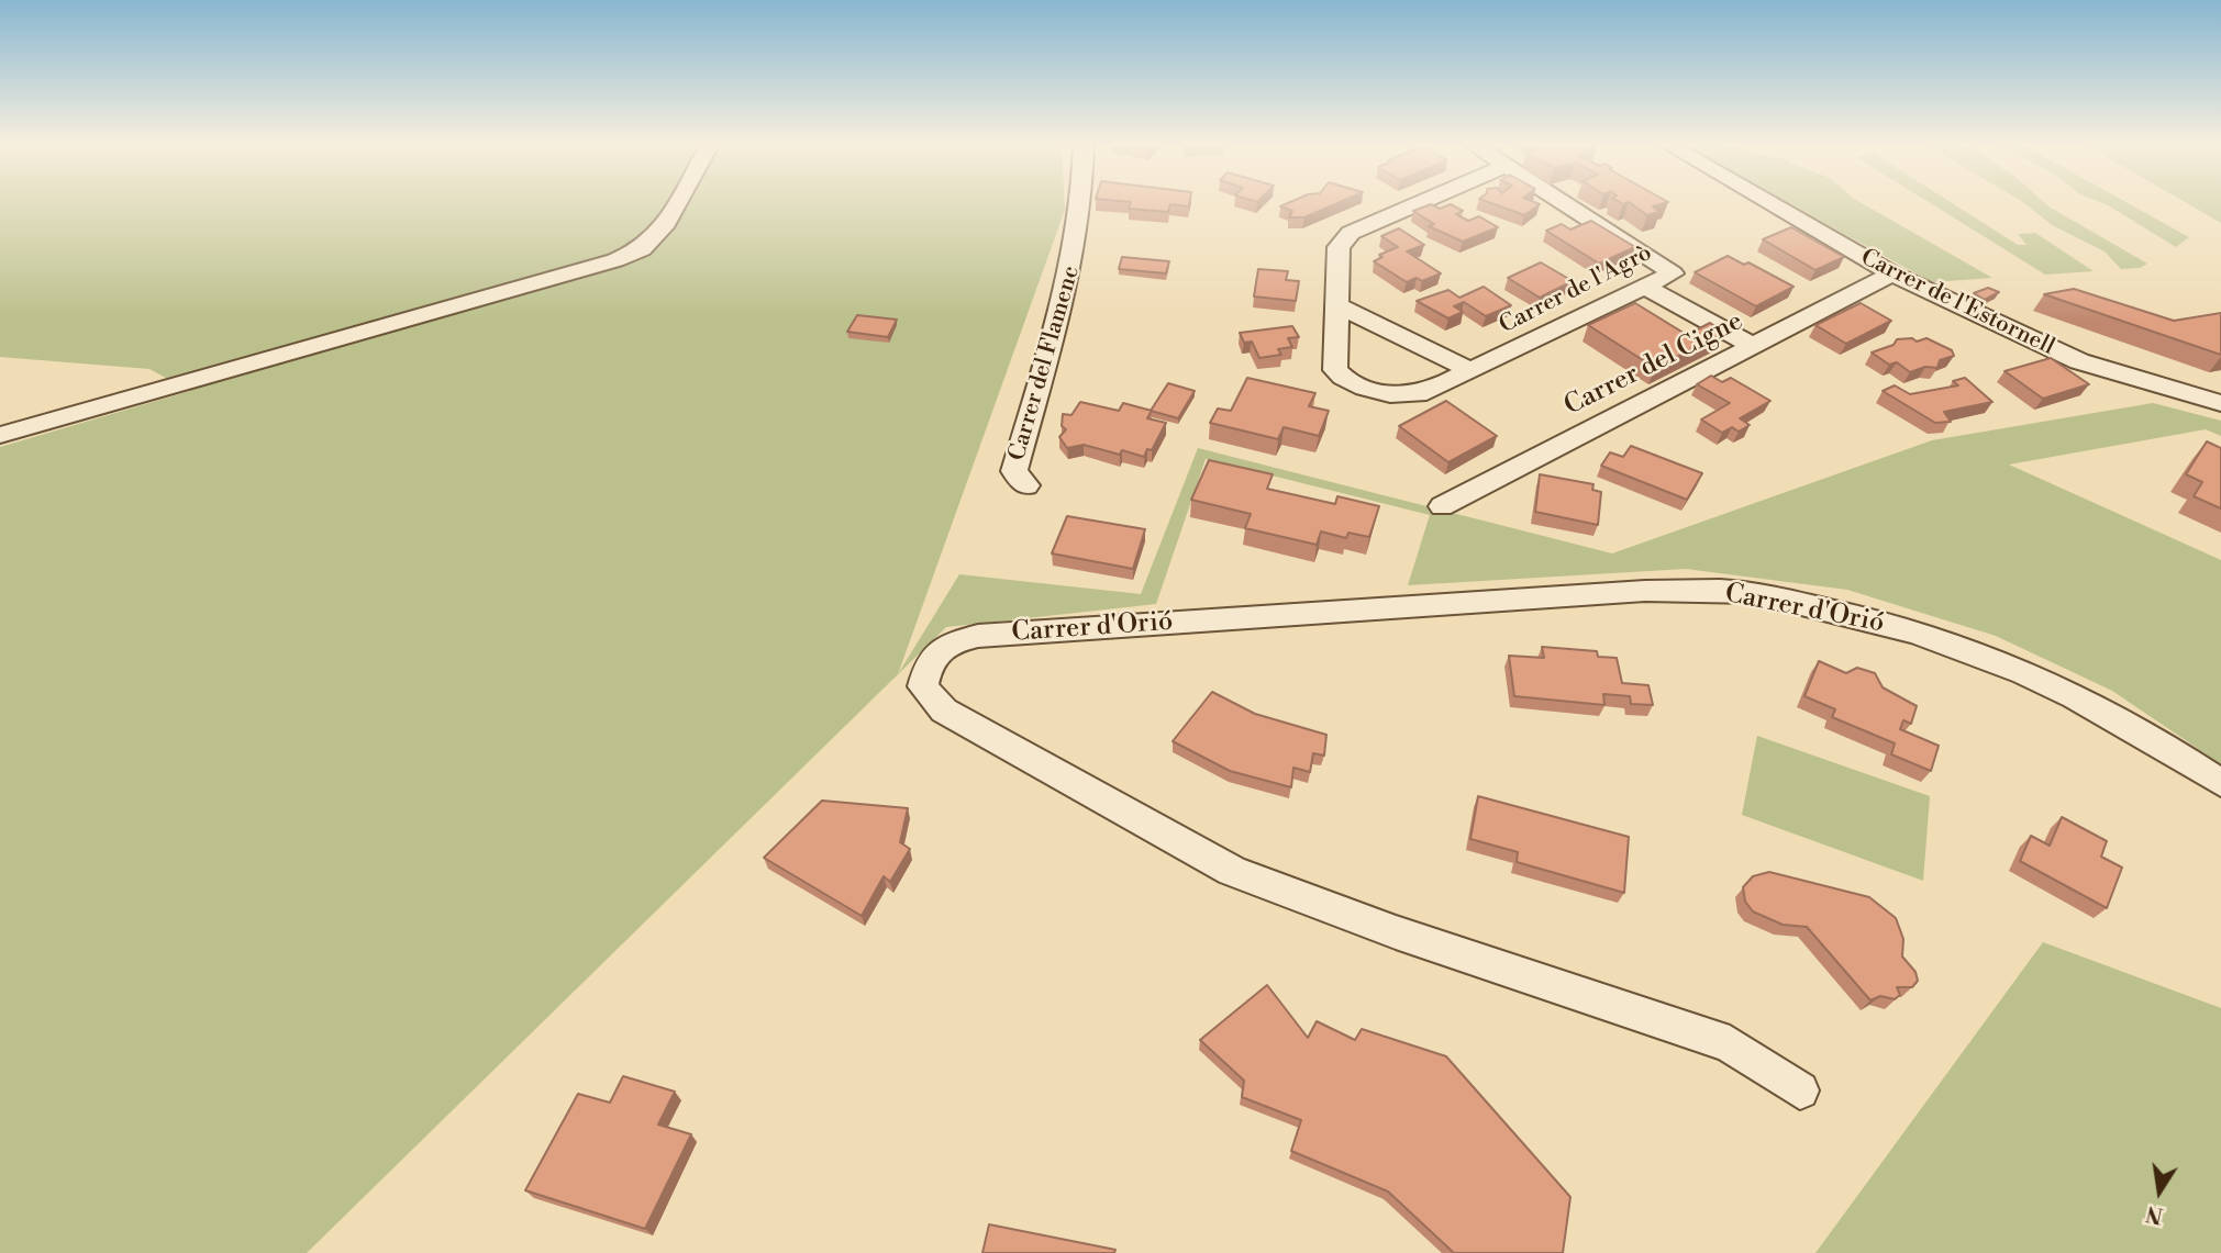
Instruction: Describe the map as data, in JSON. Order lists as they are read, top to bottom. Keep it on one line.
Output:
{"streets":{"street":["Carrer de l'Agrò","Carrer de l'Estornell","Carrer del Flamenc","Carrer del Cigne","Carrer d'Orió"]},"crossings":[["Carrer de l'Estornell","Carrer del Cigne"]],"north":"bottom"}
